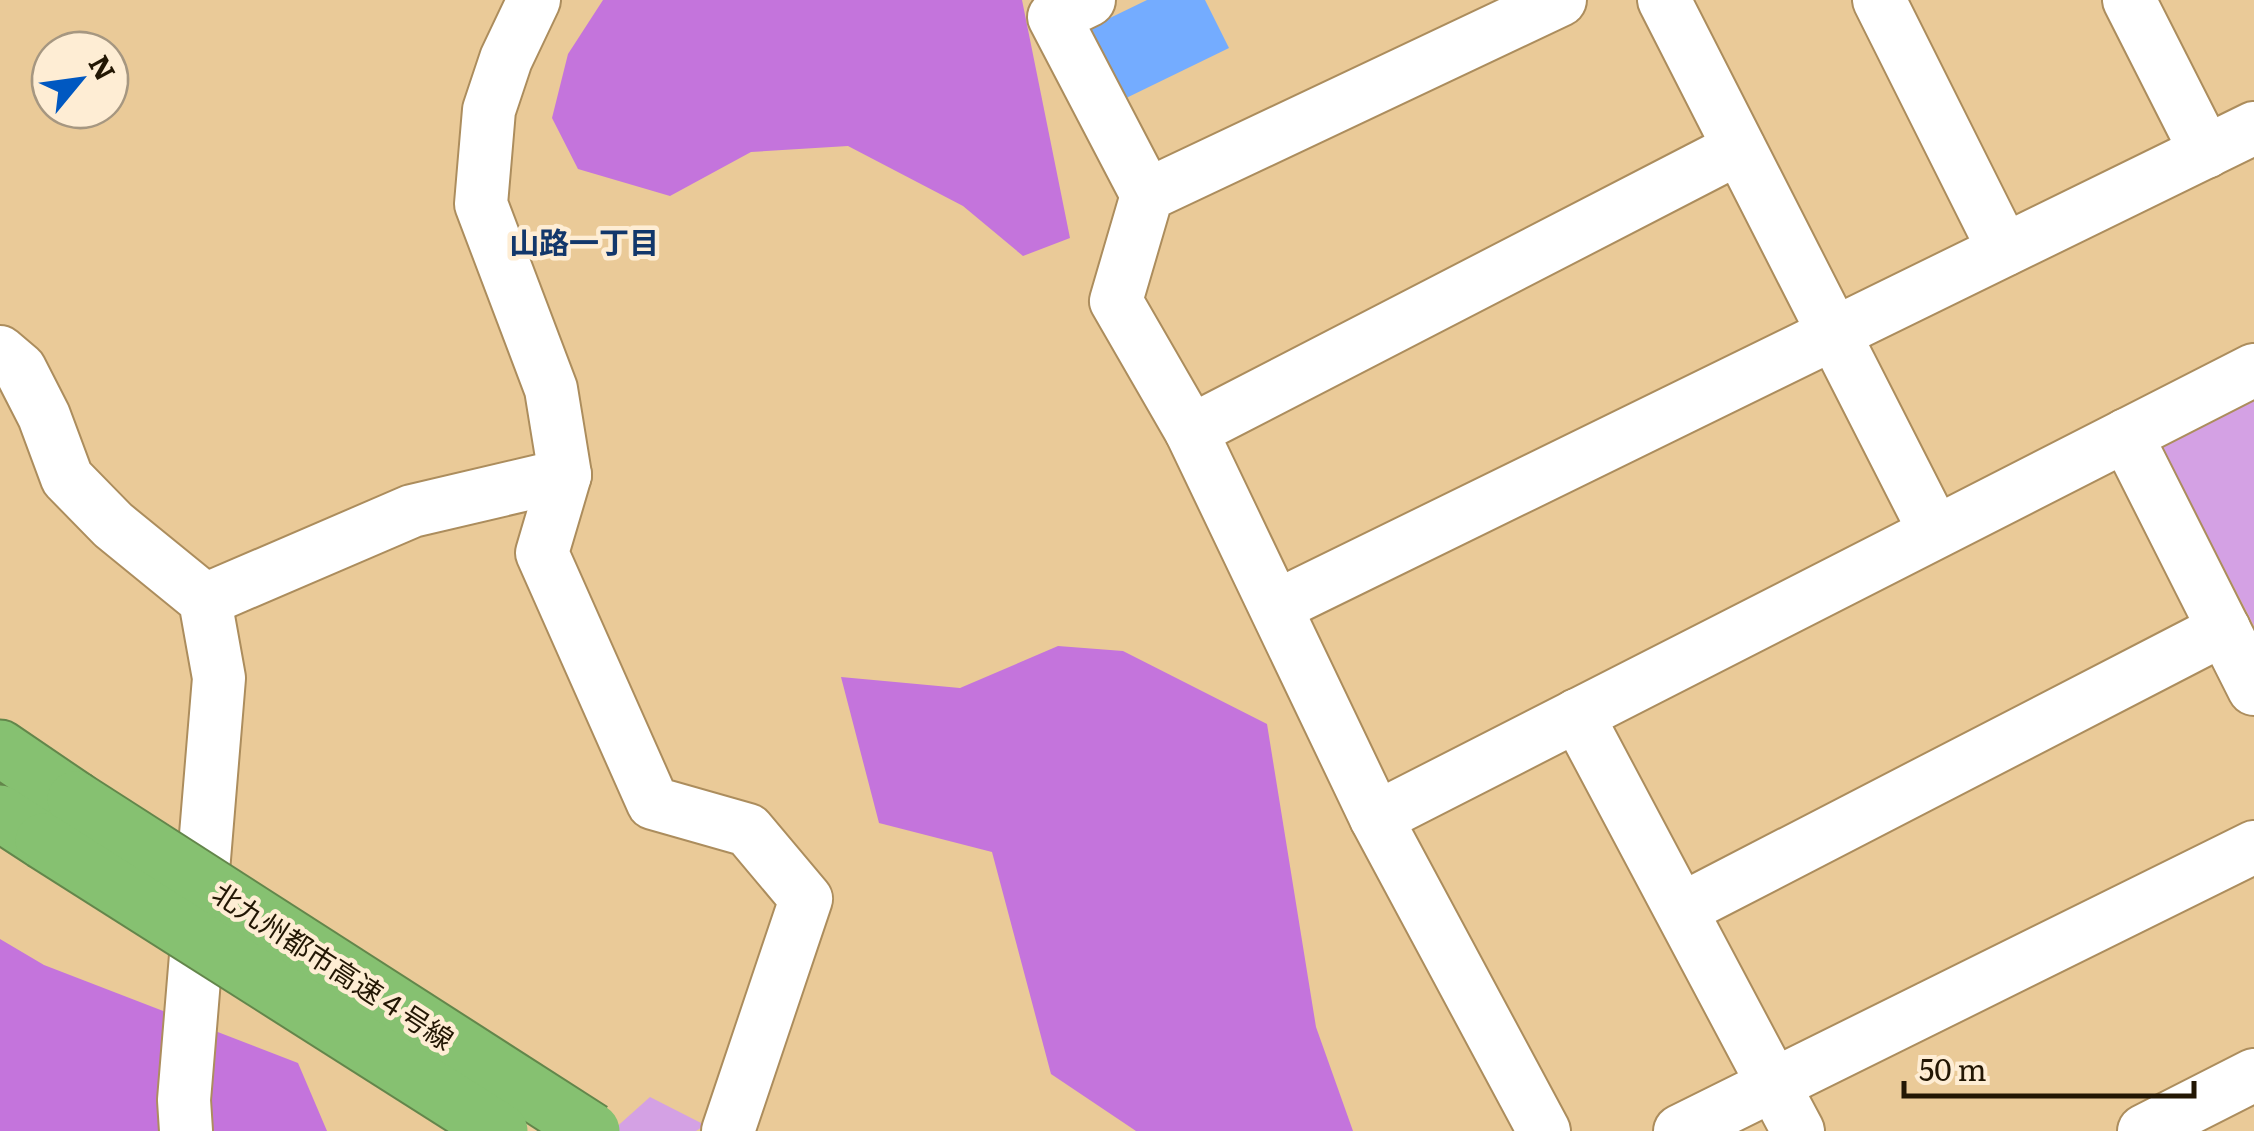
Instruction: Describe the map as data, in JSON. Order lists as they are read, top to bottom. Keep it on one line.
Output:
{"streets":{"highway":["北九州都市高速４号線"]},"districts":["山路一丁目"],"scale_bar":"50 m","north":"top right"}
